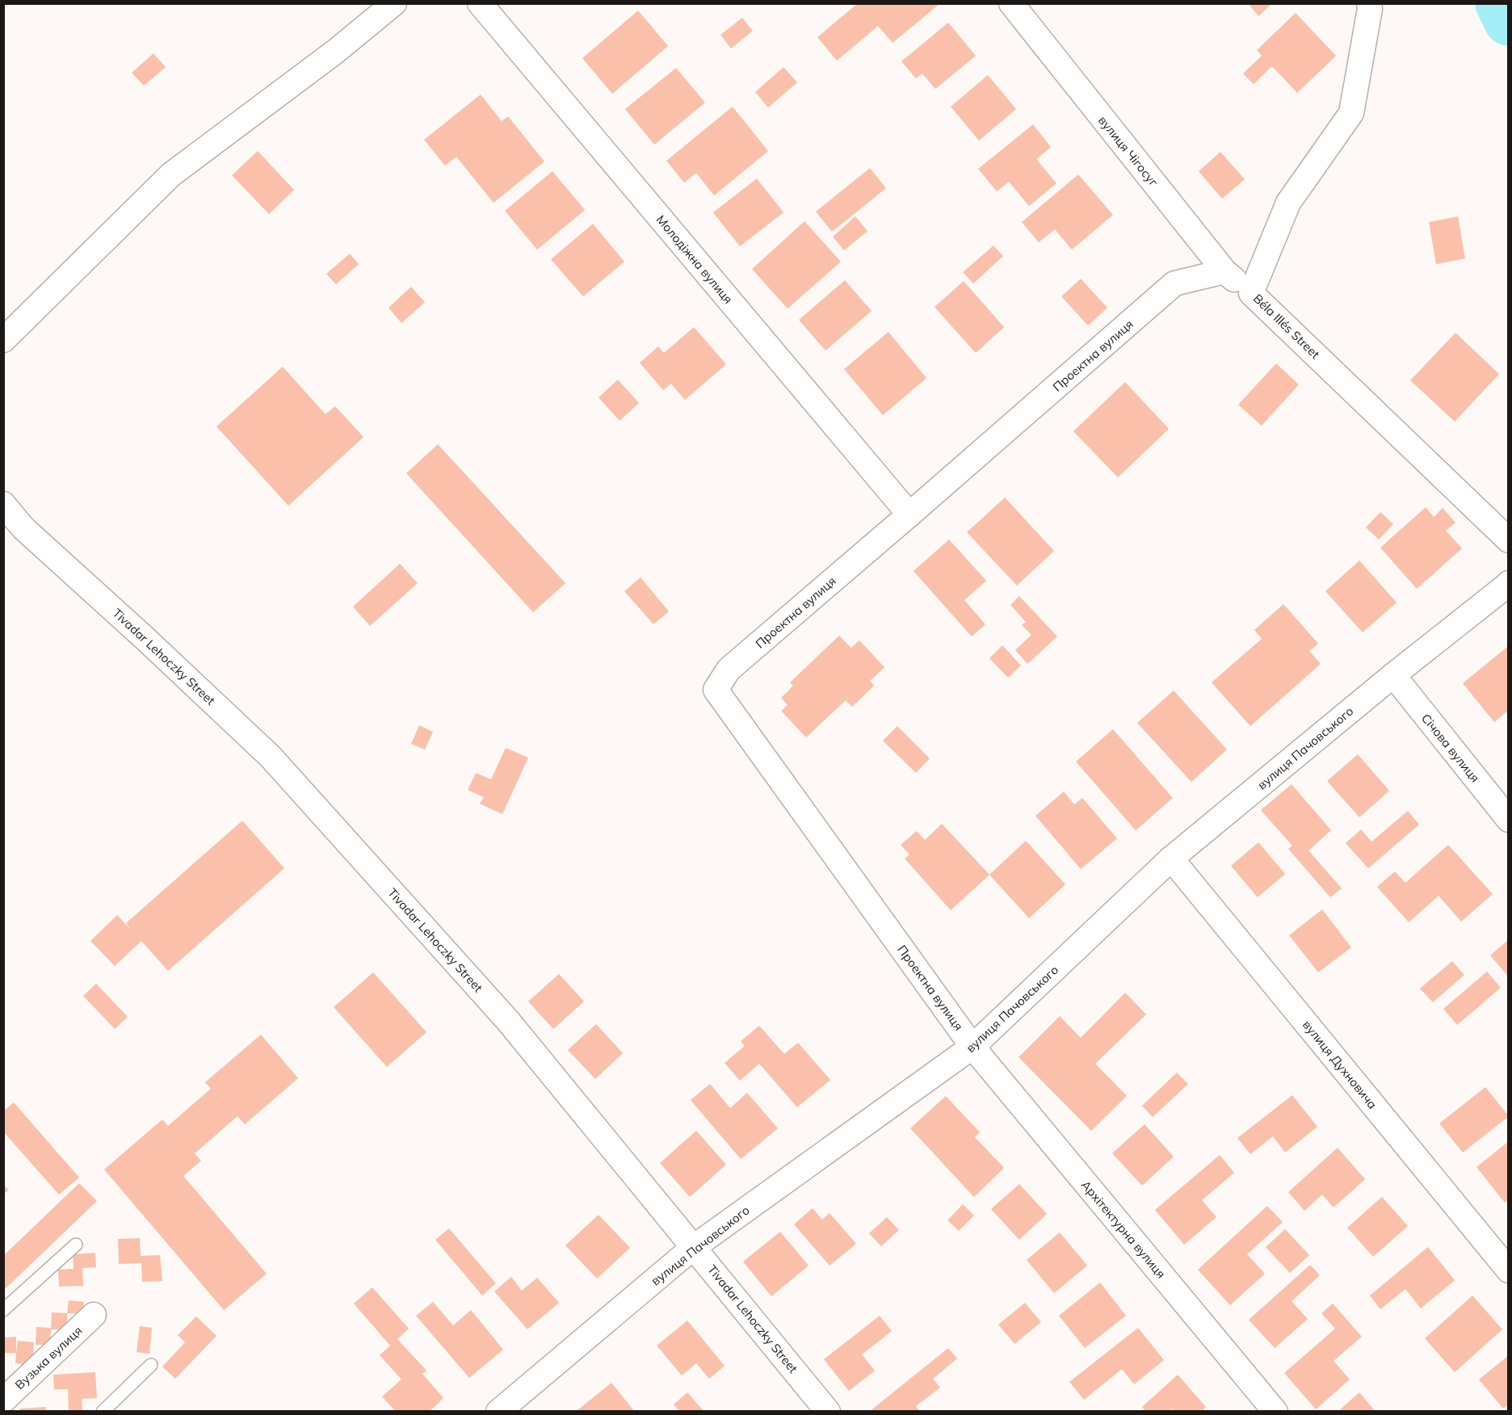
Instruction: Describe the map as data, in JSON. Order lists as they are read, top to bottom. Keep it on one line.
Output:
{"streets":{"street":["вулиця Чігосуг","Молодіжна вулиця","Béla Illés Street","Проектна вулиця","Tivadar Lehoczky Street","вулиця Пачовського","Січова вулиця","вулиця Духновича","Архітектурна вулиця","Вузька вулиця"]},"crossings":[["вулиця Чігосуг","Béla Illés Street"],["вулиця Чігосуг","Проектна вулиця"],["Молодіжна вулиця","Проектна вулиця"],["Проектна вулиця","вулиця Пачовського"],["Проектна вулиця","Архітектурна вулиця"],["Tivadar Lehoczky Street","вулиця Пачовського"],["вулиця Пачовського","Січова вулиця"],["вулиця Пачовського","вулиця Духновича"],["вулиця Пачовського","Архітектурна вулиця"]]}
